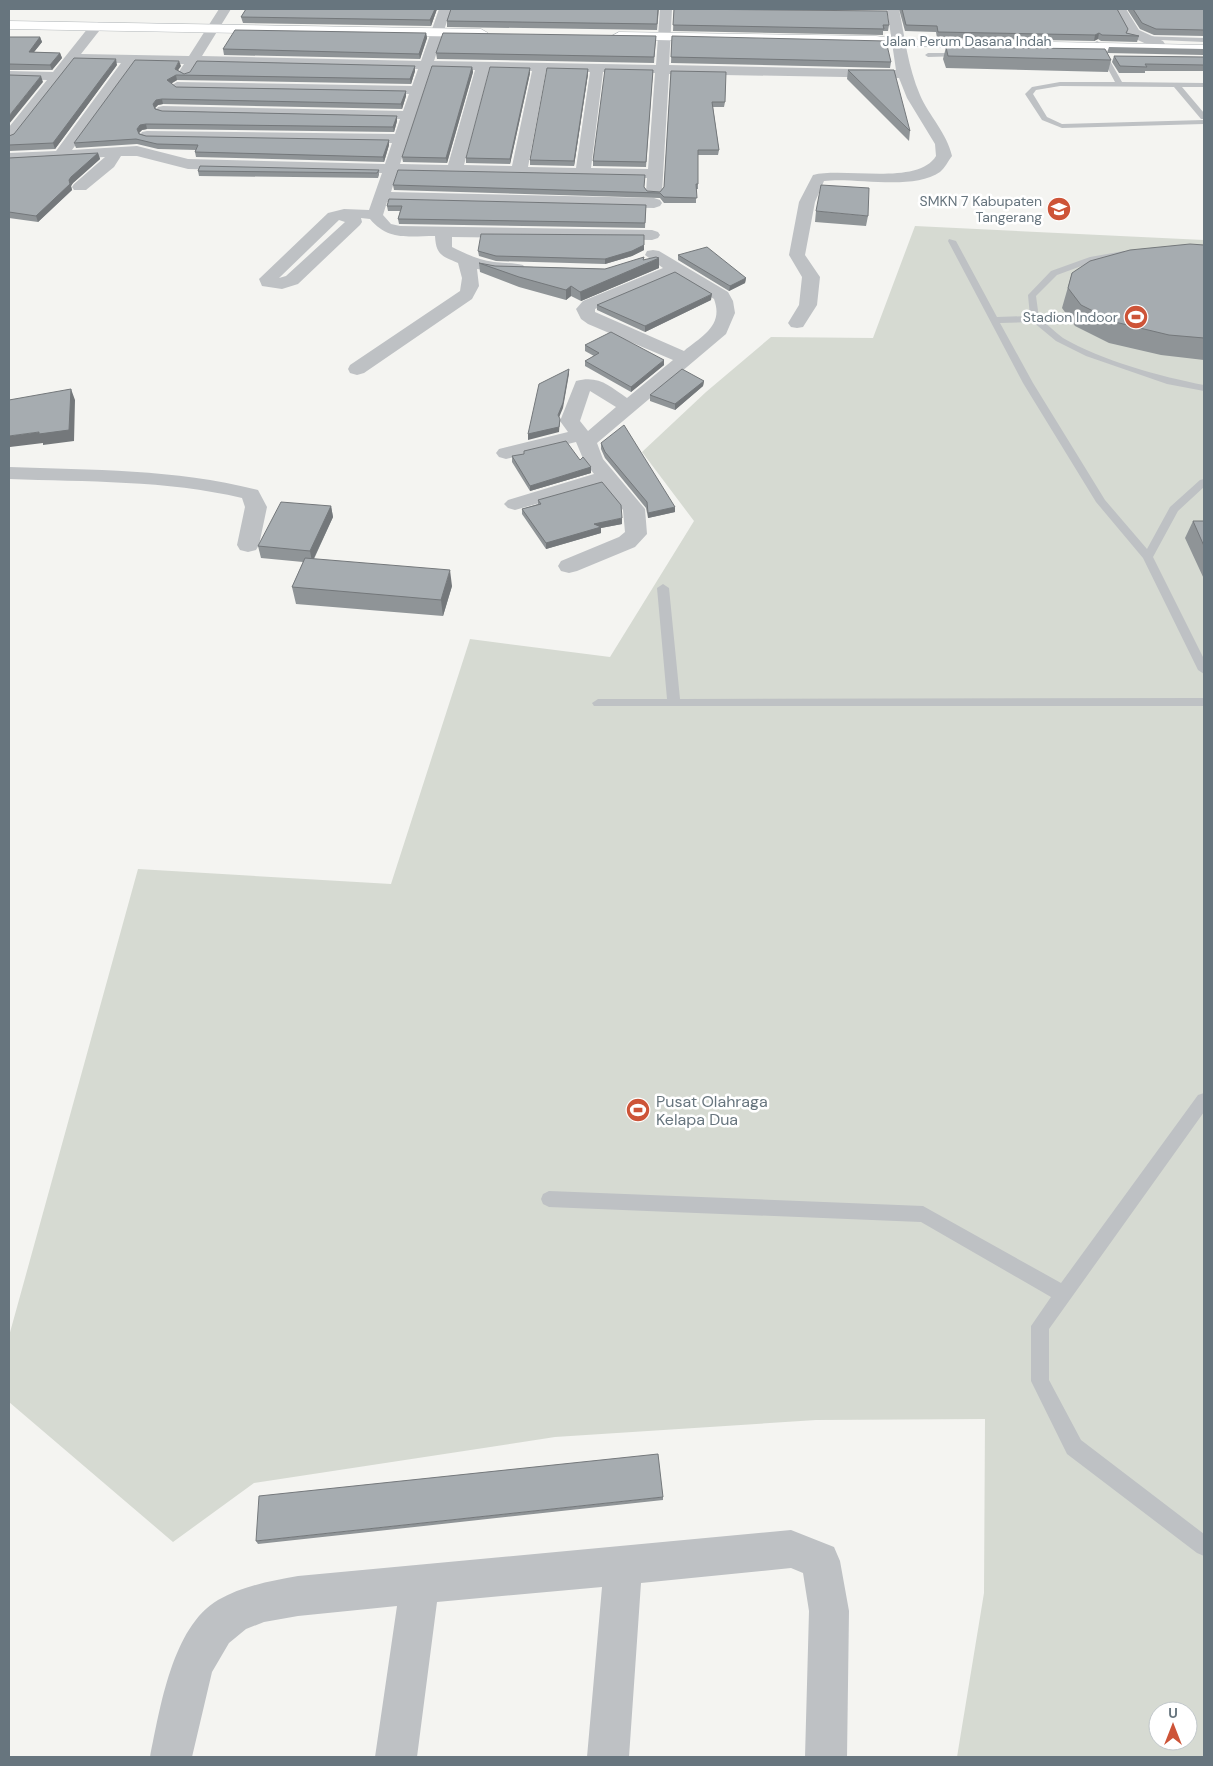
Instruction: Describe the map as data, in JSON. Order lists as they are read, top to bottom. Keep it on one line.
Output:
{"streets":{"street":["Jalan Perum Dasana Indah"]},"places":{"school or university":["SMKN 7 Kabupaten Tangerang"],"sports":["Stadion Indoor","Pusat Olahraga Kelapa Dua"]},"north":"top"}
